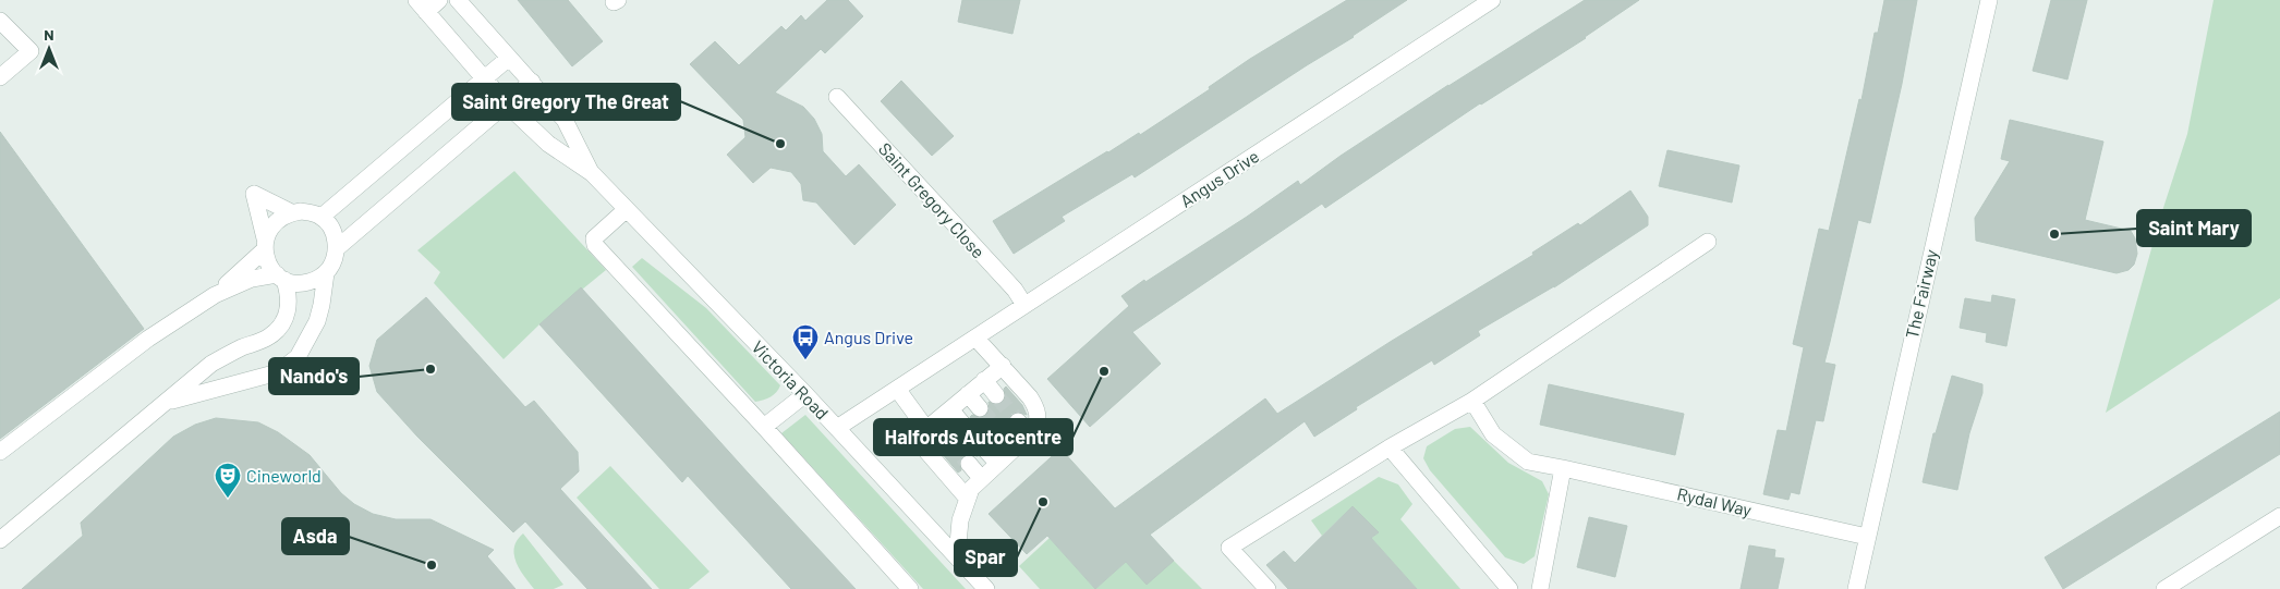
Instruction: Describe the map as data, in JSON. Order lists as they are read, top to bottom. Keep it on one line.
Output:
{"streets":{"street":["Angus Drive","Saint Gregory Close","The Fairway","Victoria Road","Rydal Way"]},"crossings":[["Angus Drive","Saint Gregory Close"],["Angus Drive","Victoria Road"],["The Fairway","Rydal Way"]],"places":{"other":["Saint Gregory The Great","Saint Mary","Nando's","Halfords Autocentre","Spar","Asda"],"bus stop":["Angus Drive"],"theatre":["Cineworld"]},"north":"top"}
